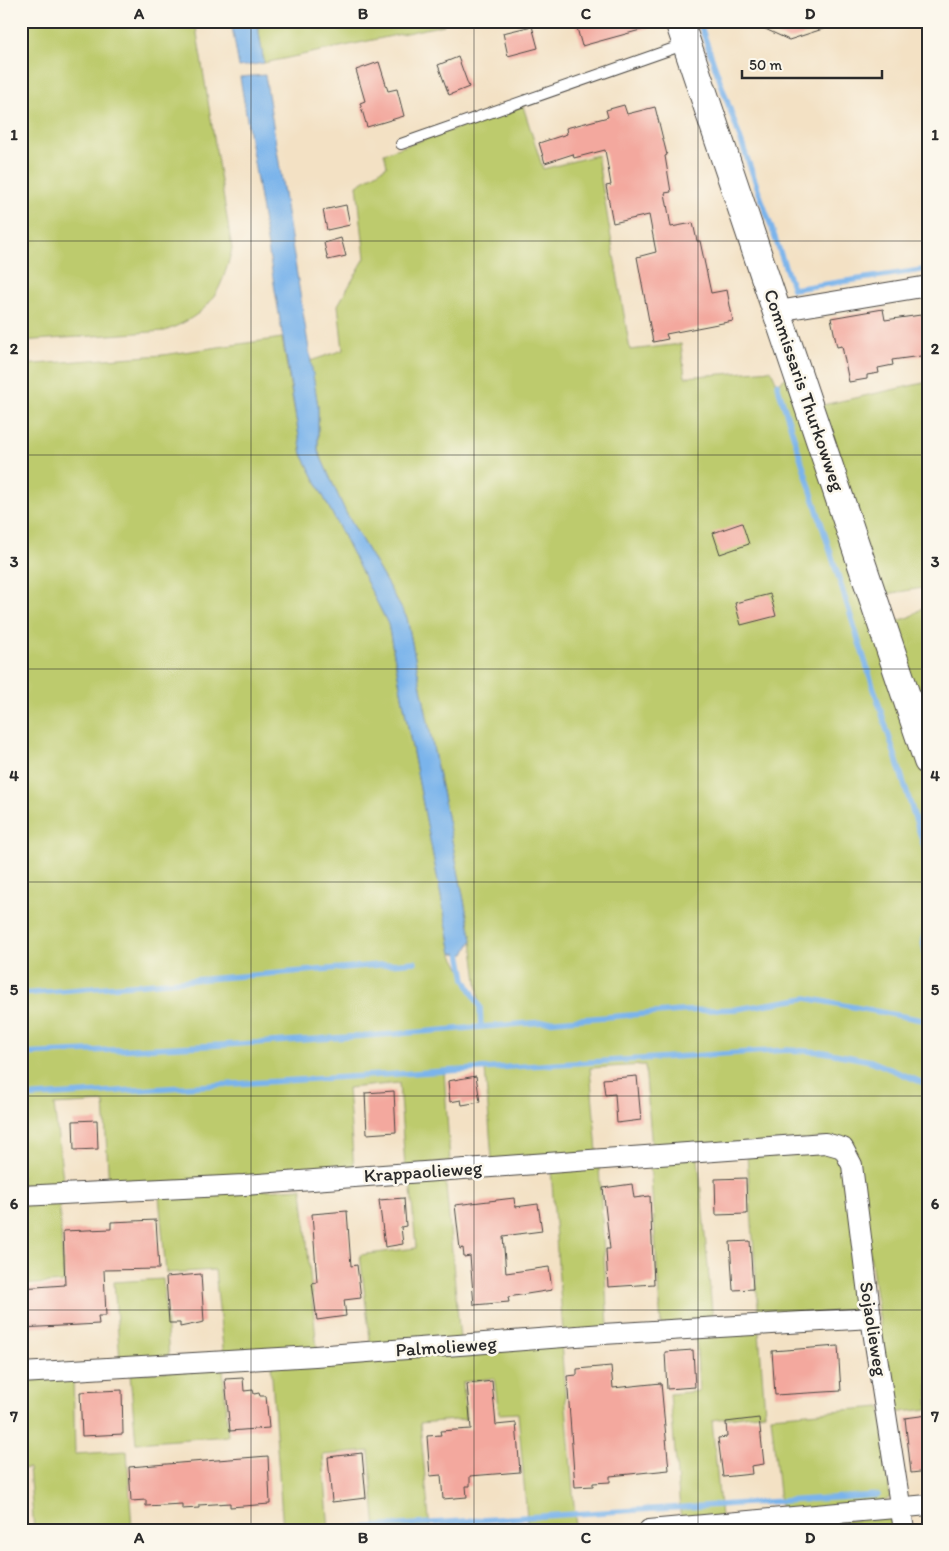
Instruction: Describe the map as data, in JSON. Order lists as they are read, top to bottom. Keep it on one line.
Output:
{"streets":{"main road":["Commissaris Thurkowweg"],"street":["Krappaolieweg","Sojaolieweg","Palmolieweg"]},"crossings":[["Krappaolieweg","Sojaolieweg"],["Sojaolieweg","Palmolieweg"]],"scale_bar":"50 m","grid":{"columns":["A","B","C","D"],"rows":["1","2","3","4","5","6","7"]}}
